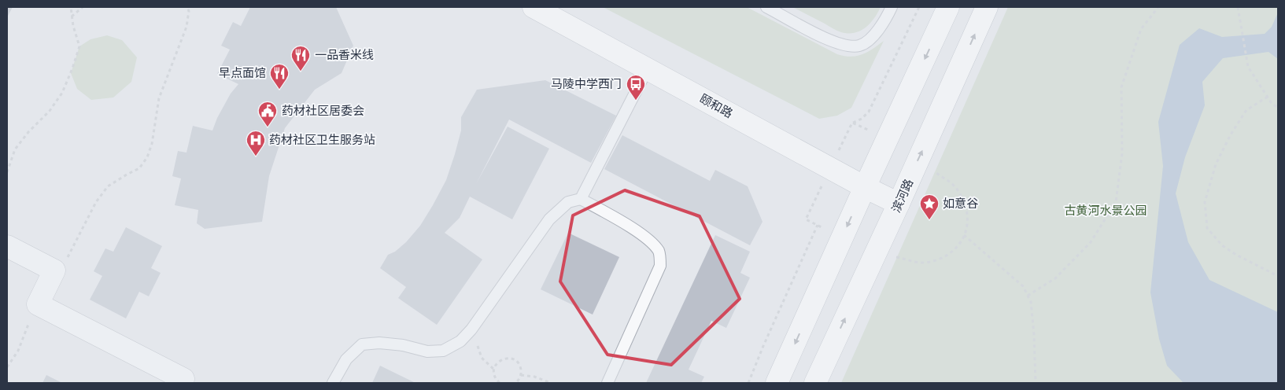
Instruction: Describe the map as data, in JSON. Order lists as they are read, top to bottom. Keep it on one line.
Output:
{"streets":{"main road":["颐和路","滨河路"]},"crossings":[["颐和路","滨河路"]],"parks":["古黄河水景公园"],"places":{"restaurant":["一品香米线","早点面馆"],"bus stop":["马陵中学西门"],"public building":["药材社区居委会"],"hospital":["药材社区卫生服务站"],"place":["如意谷"]}}
